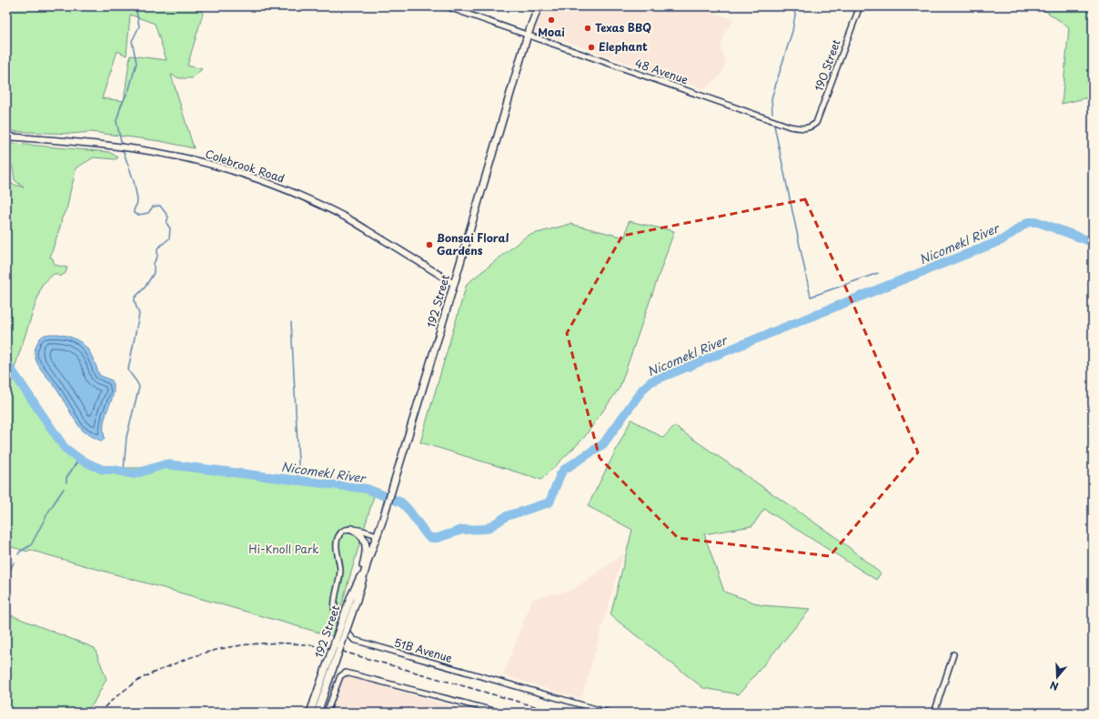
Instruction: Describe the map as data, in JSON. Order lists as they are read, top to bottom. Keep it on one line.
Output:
{"streets":{"main road":["192 Street"],"street":["190 Street","48 Avenue","Colebrook Road","51B Avenue"]},"crossings":[["190 Street","48 Avenue"],["48 Avenue","192 Street"],["Colebrook Road","192 Street"]],"water":["Nicomekl River"],"parks":["Hi-Knoll Park"],"places":["Moai","Texas BBQ","Elephant","Bonsai Floral Gardens"],"north":"bottom"}
